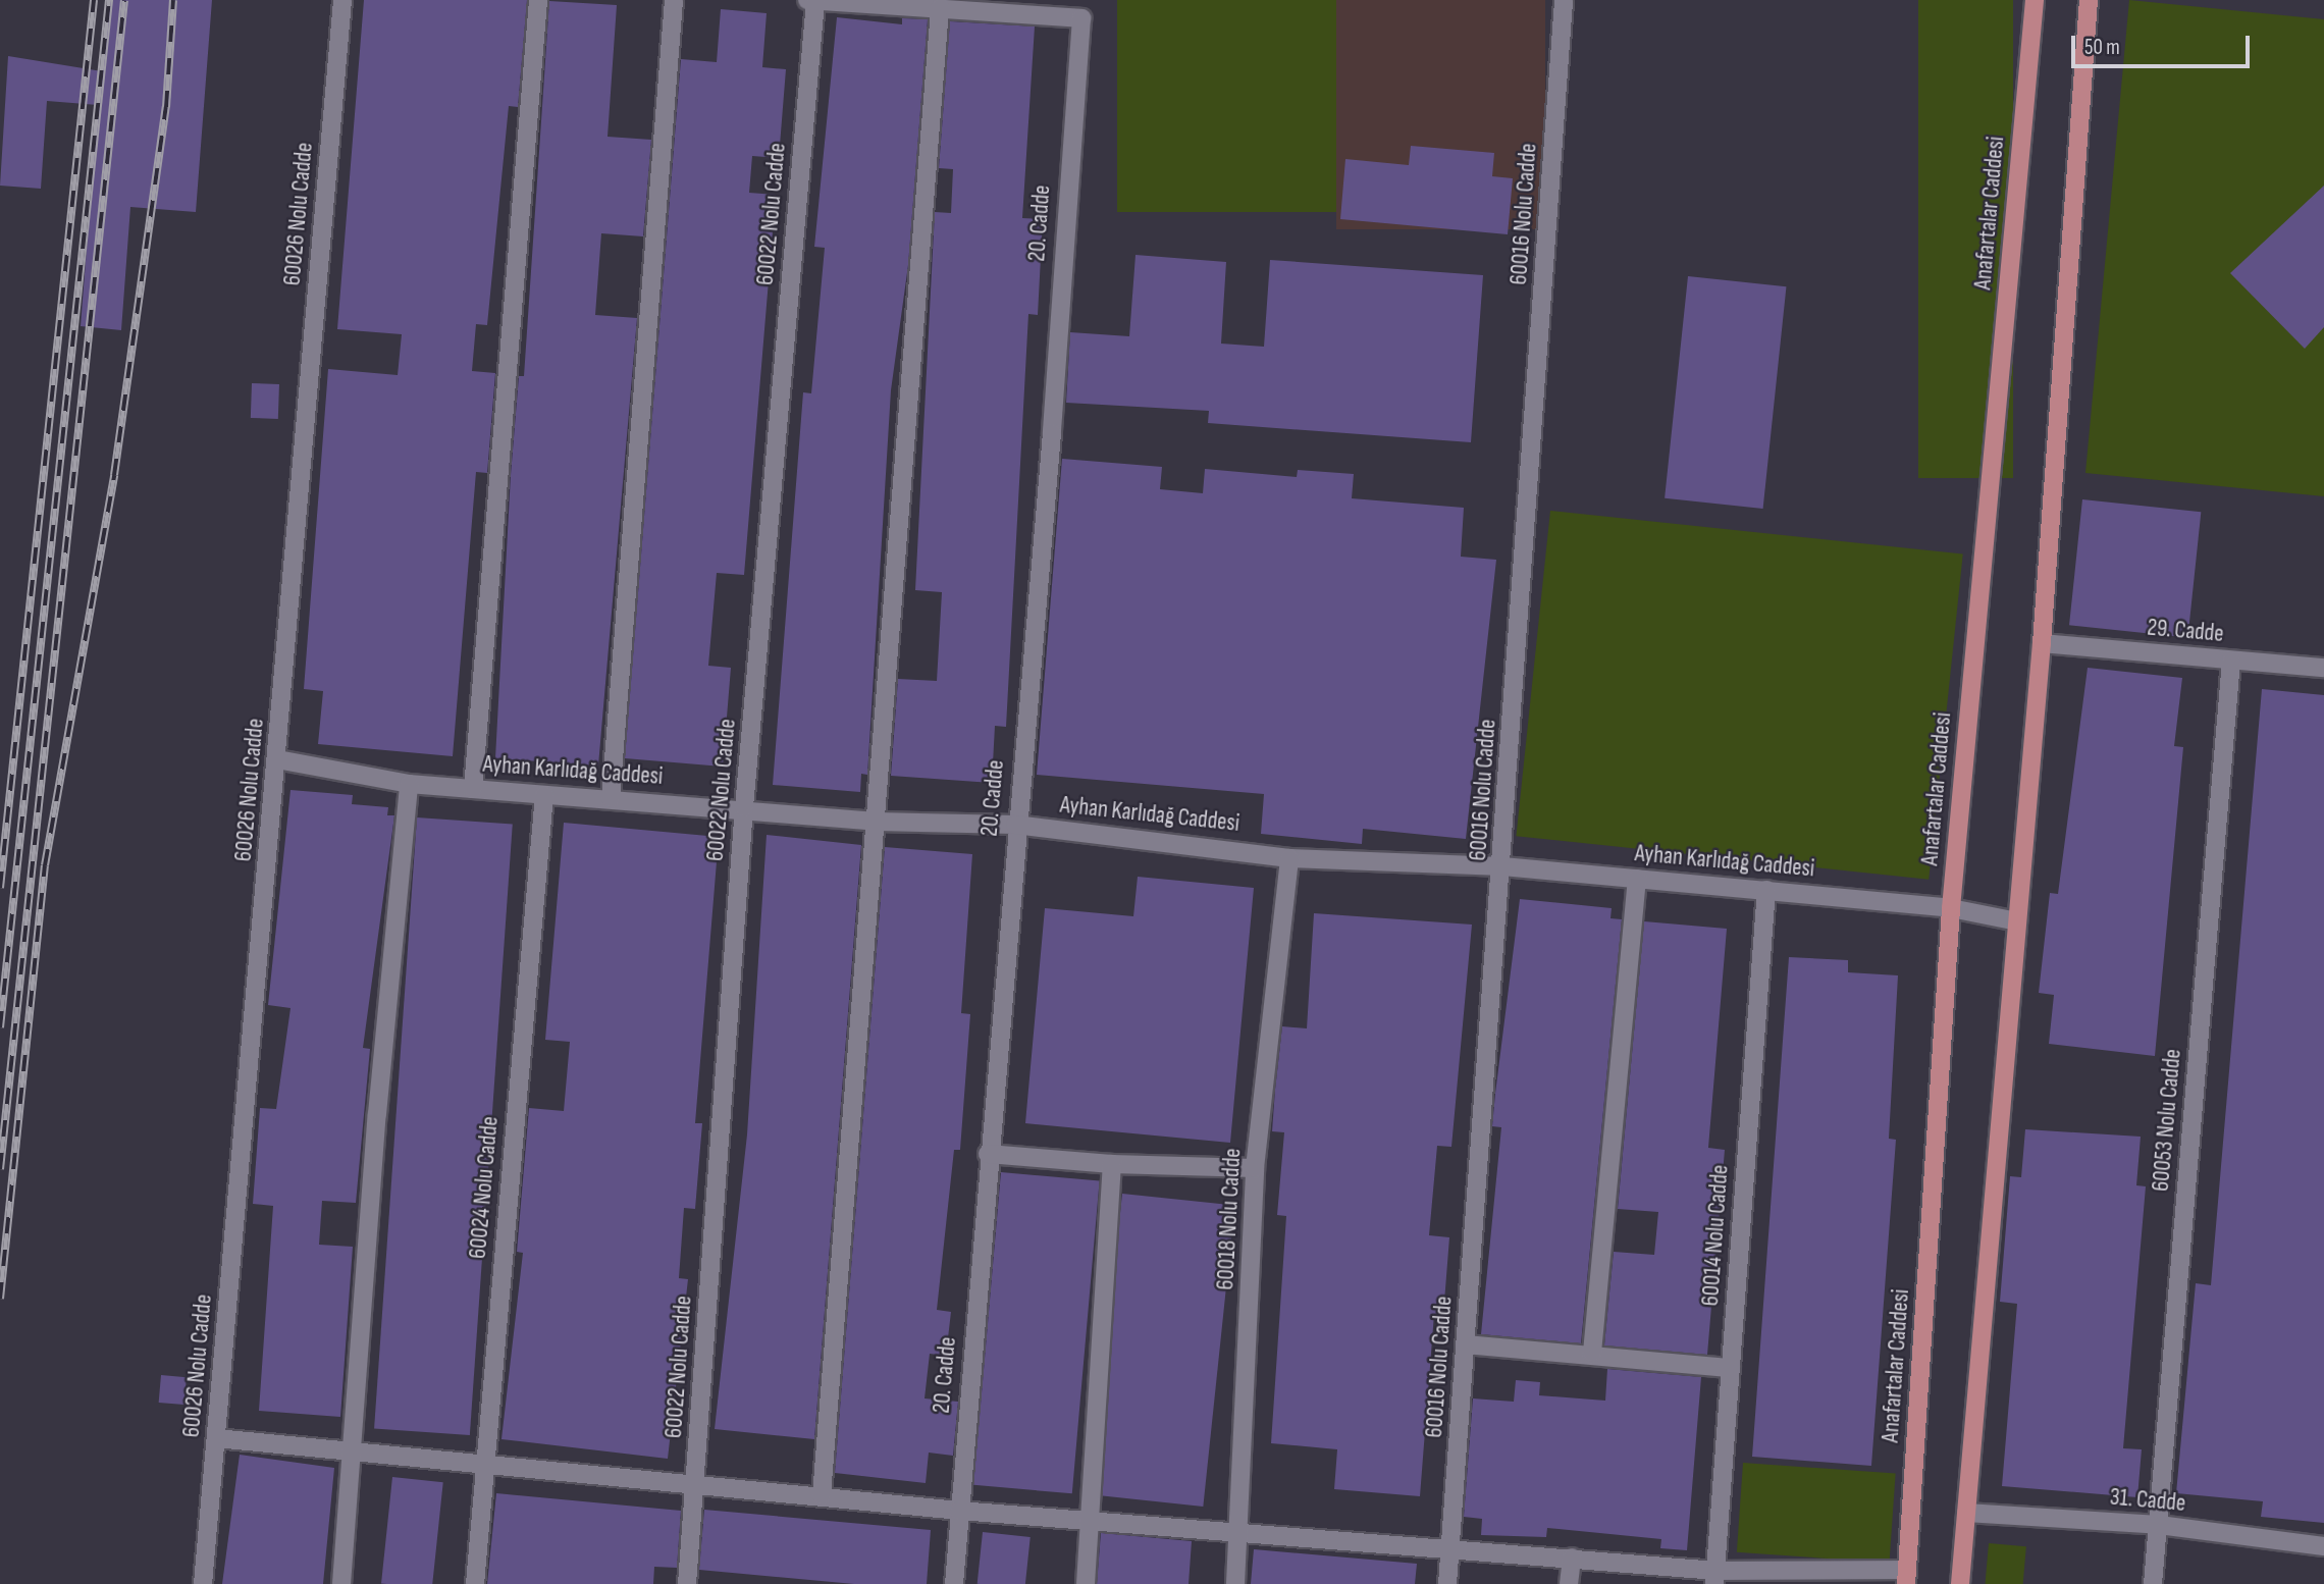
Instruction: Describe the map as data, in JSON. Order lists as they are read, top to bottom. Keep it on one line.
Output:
{"streets":{"main road":["Anafartalar Caddesi"],"street":["60026 Nolu Cadde","60022 Nolu Cadde","60016 Nolu Cadde","20. Cadde","29. Cadde","Ayhan Karlıdağ Caddesi","60053 Nolu Cadde","60024 Nolu Cadde","60018 Nolu Cadde","60014 Nolu Cadde","31. Cadde"]},"crossings":[["Anafartalar Caddesi","Ayhan Karlıdağ Caddesi"],["60026 Nolu Cadde","Ayhan Karlıdağ Caddesi"],["60022 Nolu Cadde","Ayhan Karlıdağ Caddesi"],["60016 Nolu Cadde","Ayhan Karlıdağ Caddesi"],["20. Cadde","Ayhan Karlıdağ Caddesi"],["29. Cadde","60053 Nolu Cadde"],["Ayhan Karlıdağ Caddesi","60024 Nolu Cadde"],["Ayhan Karlıdağ Caddesi","60018 Nolu Cadde"],["Ayhan Karlıdağ Caddesi","60014 Nolu Cadde"],["60053 Nolu Cadde","31. Cadde"]],"scale_bar":"50 m"}
